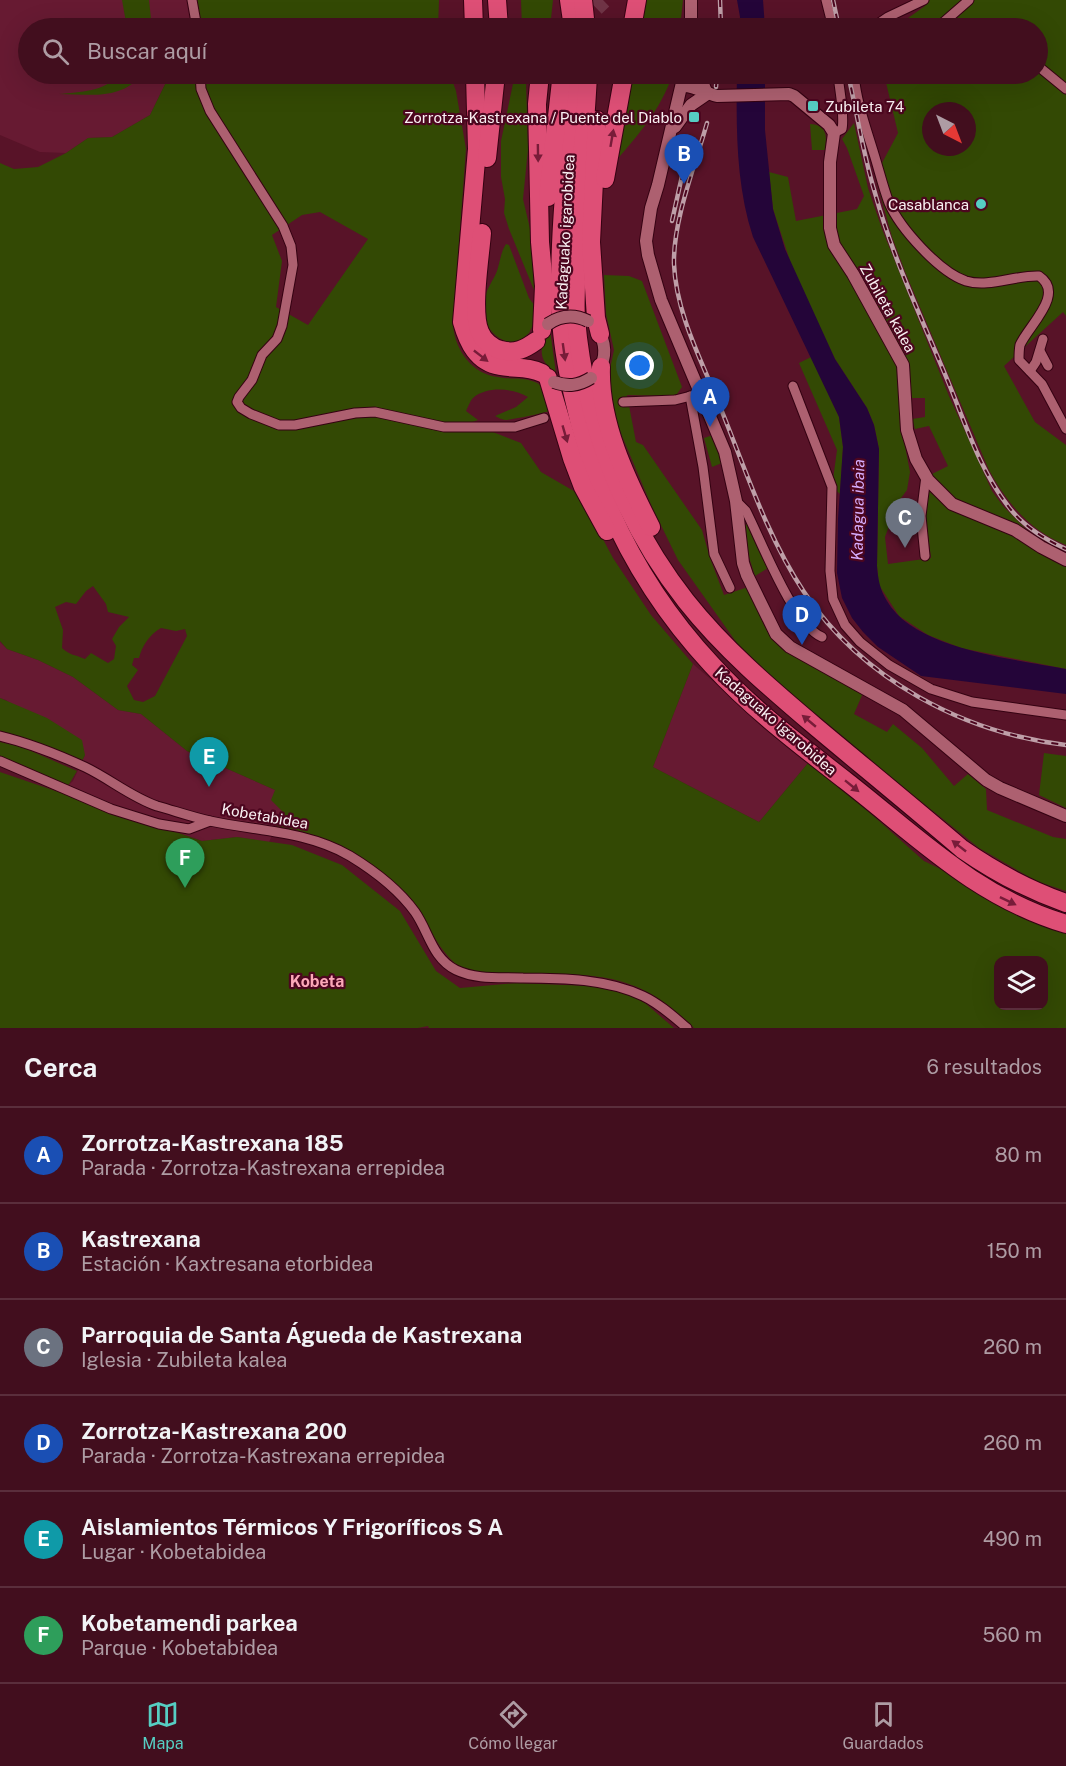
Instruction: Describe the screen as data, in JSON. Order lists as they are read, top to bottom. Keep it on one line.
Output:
{"streets":{"highway":["Kadaguako igarobidea"],"street":["Zubileta kalea","Kobetabidea"]},"districts":["Kobeta"],"water":["Kadagua ibaia"],"places":{"transit":["Zubileta 74","Zorrotza-Kastrexana / Puente del Diablo"],"other":["Casablanca"]},"north":"bottom right","page":{"search":"Buscar aquí","pins":["B","A","C","D","E","F"],"heading":["Cerca","6 resultados"],"list":[{"mark":"A","name":"Zorrotza-Kastrexana 185","note":"Parada · Zorrotza-Kastrexana errepidea","value":"80 m"},{"mark":"B","name":"Kastrexana","note":"Estación · Kaxtresana etorbidea","value":"150 m"},{"mark":"C","name":"Parroquia de Santa Águeda de Kastrexana","note":"Iglesia · Zubileta kalea","value":"260 m"},{"mark":"D","name":"Zorrotza-Kastrexana 200","note":"Parada · Zorrotza-Kastrexana errepidea","value":"260 m"},{"mark":"E","name":"Aislamientos Térmicos Y Frigoríficos S A","note":"Lugar · Kobetabidea","value":"490 m"},{"mark":"F","name":"Kobetamendi parkea","note":"Parque · Kobetabidea","value":"560 m"}],"nav":["Mapa","Cómo llegar","Guardados"]}}
